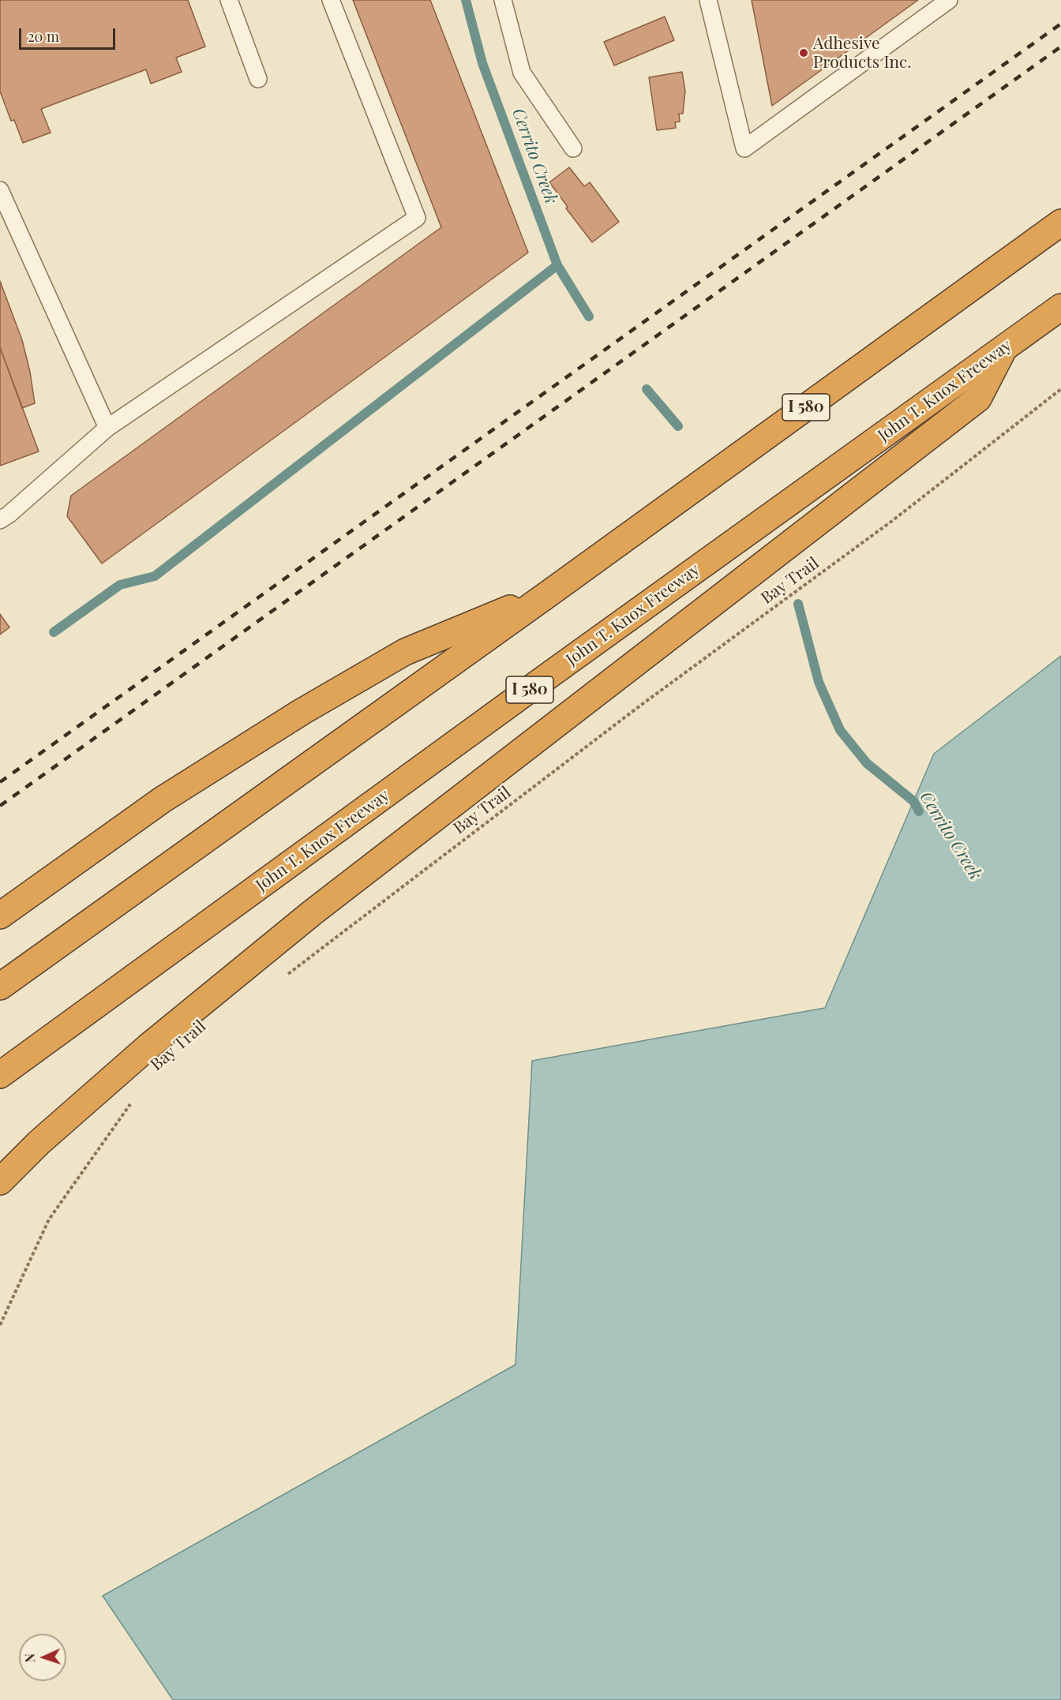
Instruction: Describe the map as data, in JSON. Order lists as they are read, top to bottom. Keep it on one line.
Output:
{"streets":{"highway":["John T. Knox Freeway","I 580"],"path":["Bay Trail"]},"water":["Cerrito Creek"],"places":["Adhesive Products Inc."],"scale_bar":"20 m","north":"left"}
